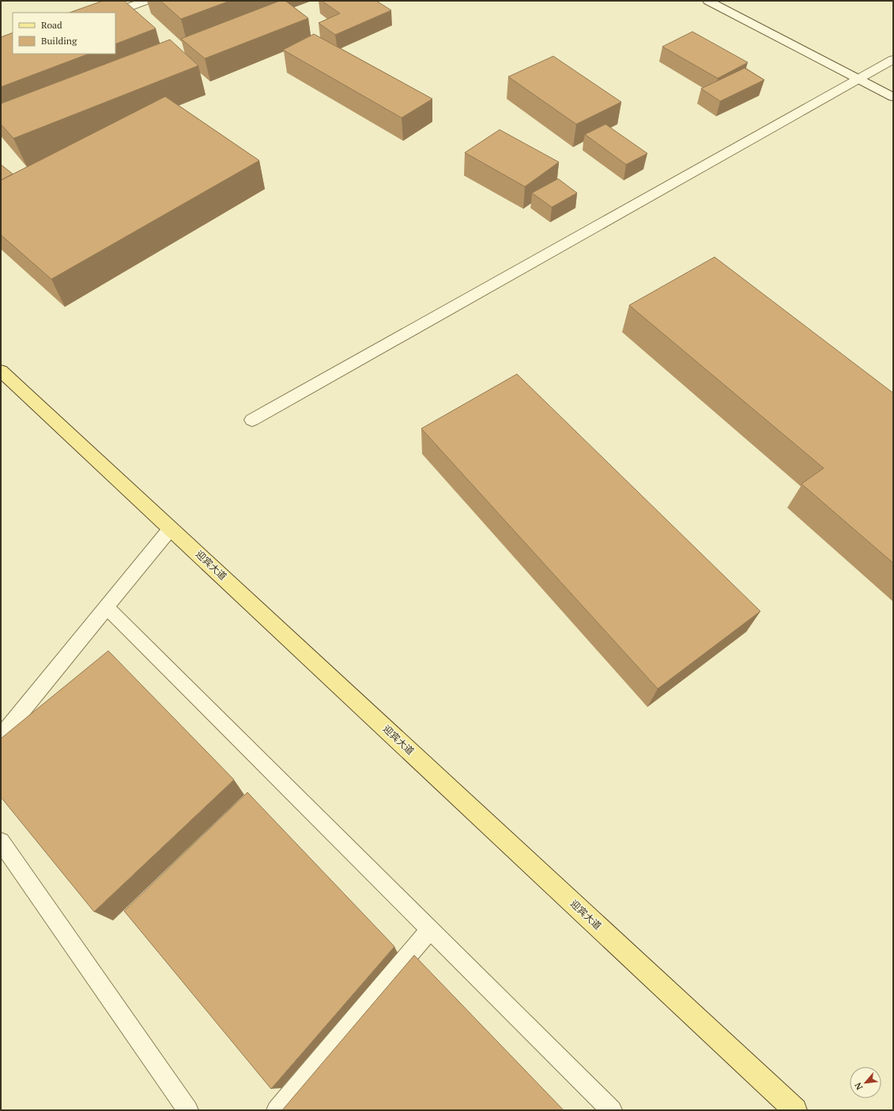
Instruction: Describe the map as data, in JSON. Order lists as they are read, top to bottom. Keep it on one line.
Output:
{"streets":{"main road":["迎宾大道"]},"legend":["Road","Building"],"north":"bottom left"}
